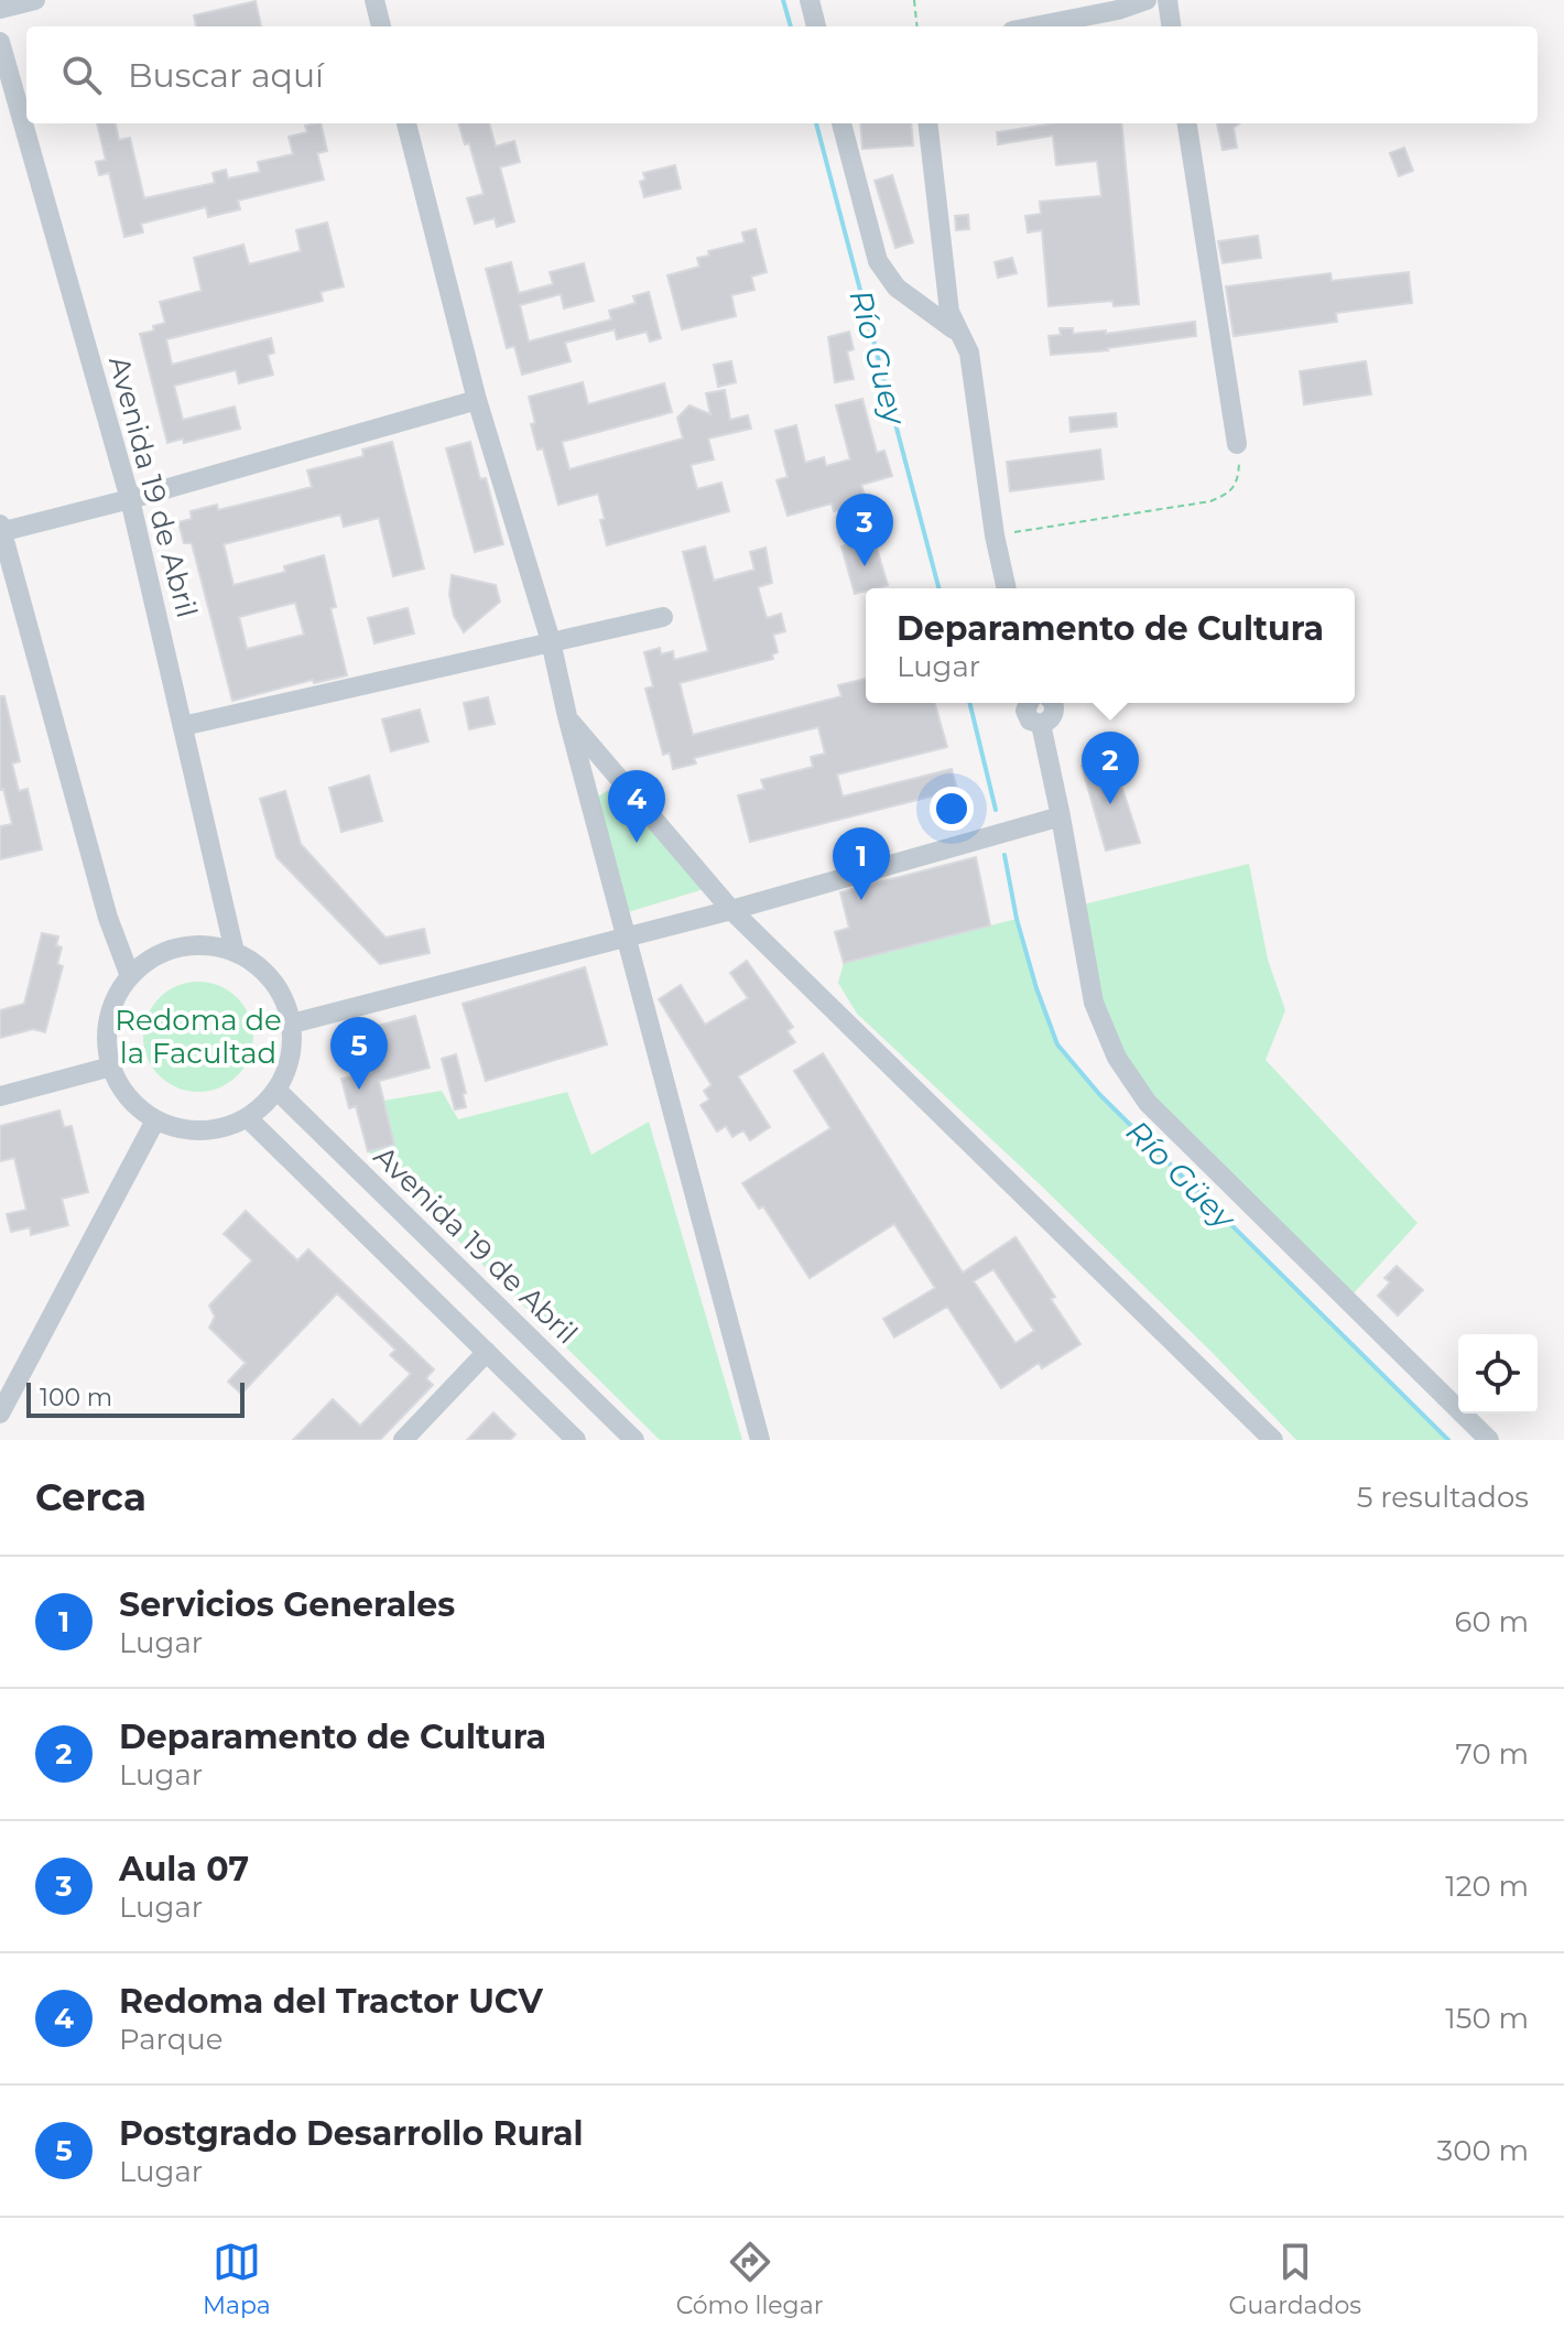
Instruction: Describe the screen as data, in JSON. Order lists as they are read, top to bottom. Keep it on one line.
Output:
{"streets":{"lane":["Avenida 19 de Abril"]},"water":["Río Guey","Río Güey"],"parks":["Redoma de la Facultad"],"scale_bar":"100 m","page":{"search":"Buscar aquí","pins":["3","2","4","1","5"],"popup":["Deparamento de Cultura","Lugar"],"scale":"100 m","heading":["Cerca","5 resultados"],"list":[{"mark":"1","name":"Servicios Generales","note":"Lugar","value":"60 m"},{"mark":"2","name":"Deparamento de Cultura","note":"Lugar","value":"70 m"},{"mark":"3","name":"Aula 07","note":"Lugar","value":"120 m"},{"mark":"4","name":"Redoma del Tractor UCV","note":"Parque","value":"150 m"},{"mark":"5","name":"Postgrado Desarrollo Rural","note":"Lugar","value":"300 m"}],"nav":["Mapa","Cómo llegar","Guardados"]}}
